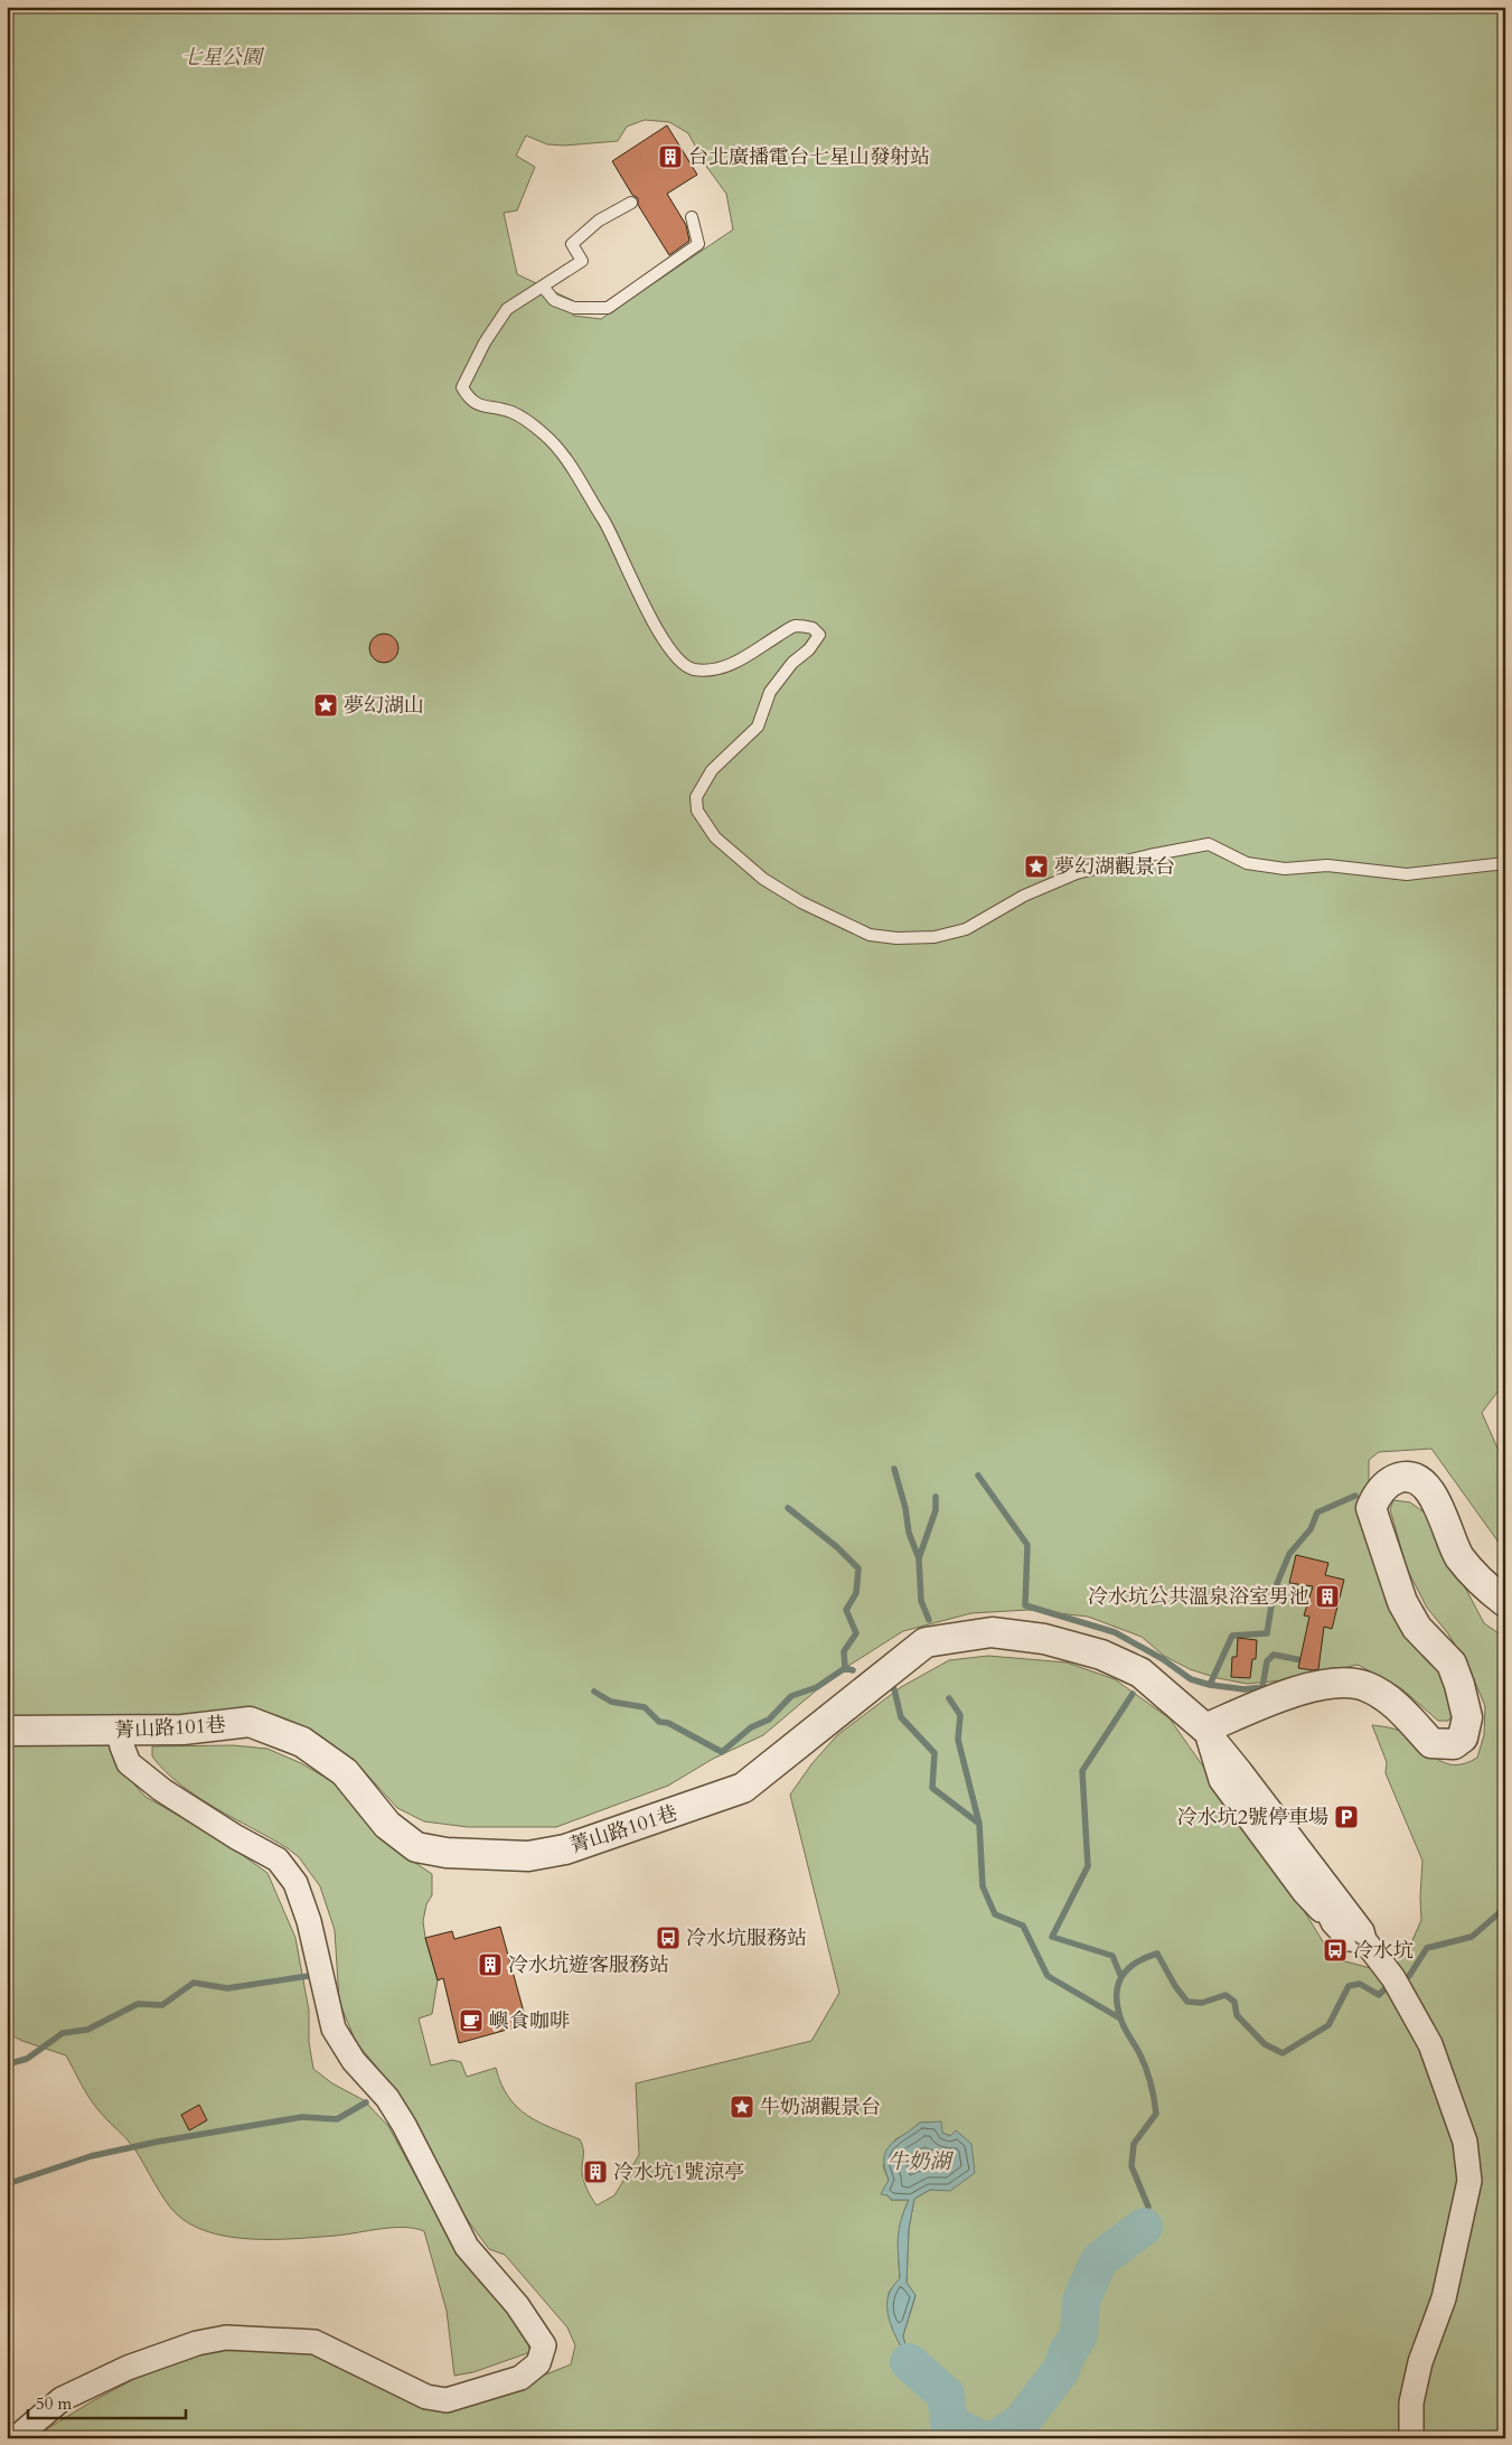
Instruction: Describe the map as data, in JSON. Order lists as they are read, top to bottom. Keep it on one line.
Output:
{"streets":{"street":["菁山路101巷"]},"water":["牛奶湖"],"parks":["七星公園"],"places":{"building":["台北廣播電台七星山發射站","冷水坑公共溫泉浴室男池","冷水坑遊客服務站","冷水坑1號涼亭"],"place":["夢幻湖山","夢幻湖觀景台","牛奶湖觀景台"],"parking":["冷水坑2號停車場"],"bus stop":["冷水坑服務站","冷水坑"],"cafe":["嶼食咖啡"]},"scale_bar":"50 m"}
